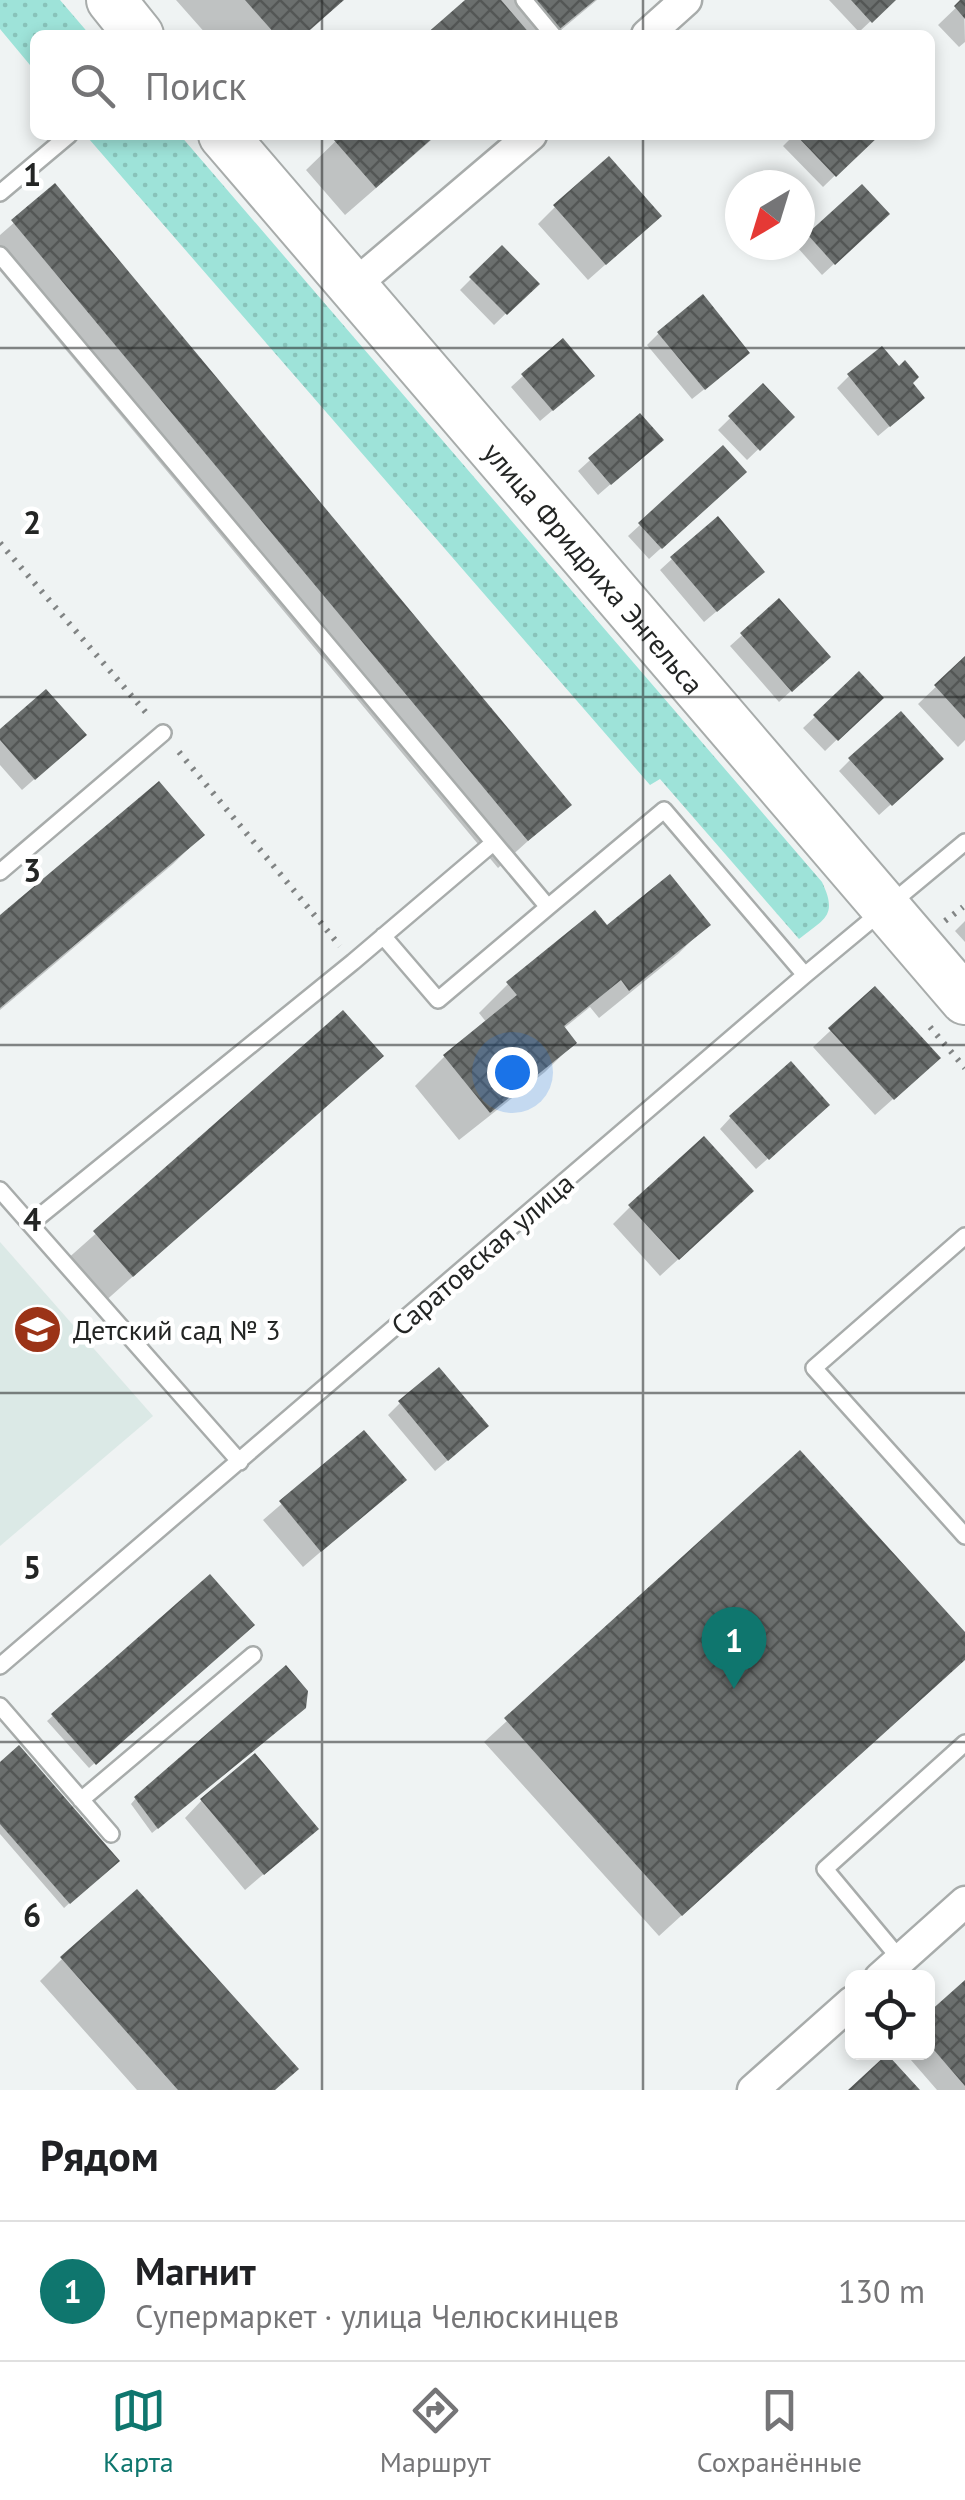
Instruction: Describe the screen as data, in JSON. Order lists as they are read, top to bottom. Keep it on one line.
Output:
{"streets":{"main road":["улица Фридриха Энгельса"],"lane":["Саратовская улица"]},"crossings":[["улица Фридриха Энгельса","Саратовская улица"]],"places":{"school or university":["Детский сад № 3"]},"north":"bottom left","page":{"search":"Поиск","pins":"1","heading":"Рядом","list":[{"mark":"1","name":"Магнит","note":"Супермаркет · улица Челюскинцев","value":"130 m"}],"nav":["Карта","Маршрут","Сохранённые"]},"grid":{"rows":["1","2","3","4","5","6"]}}
